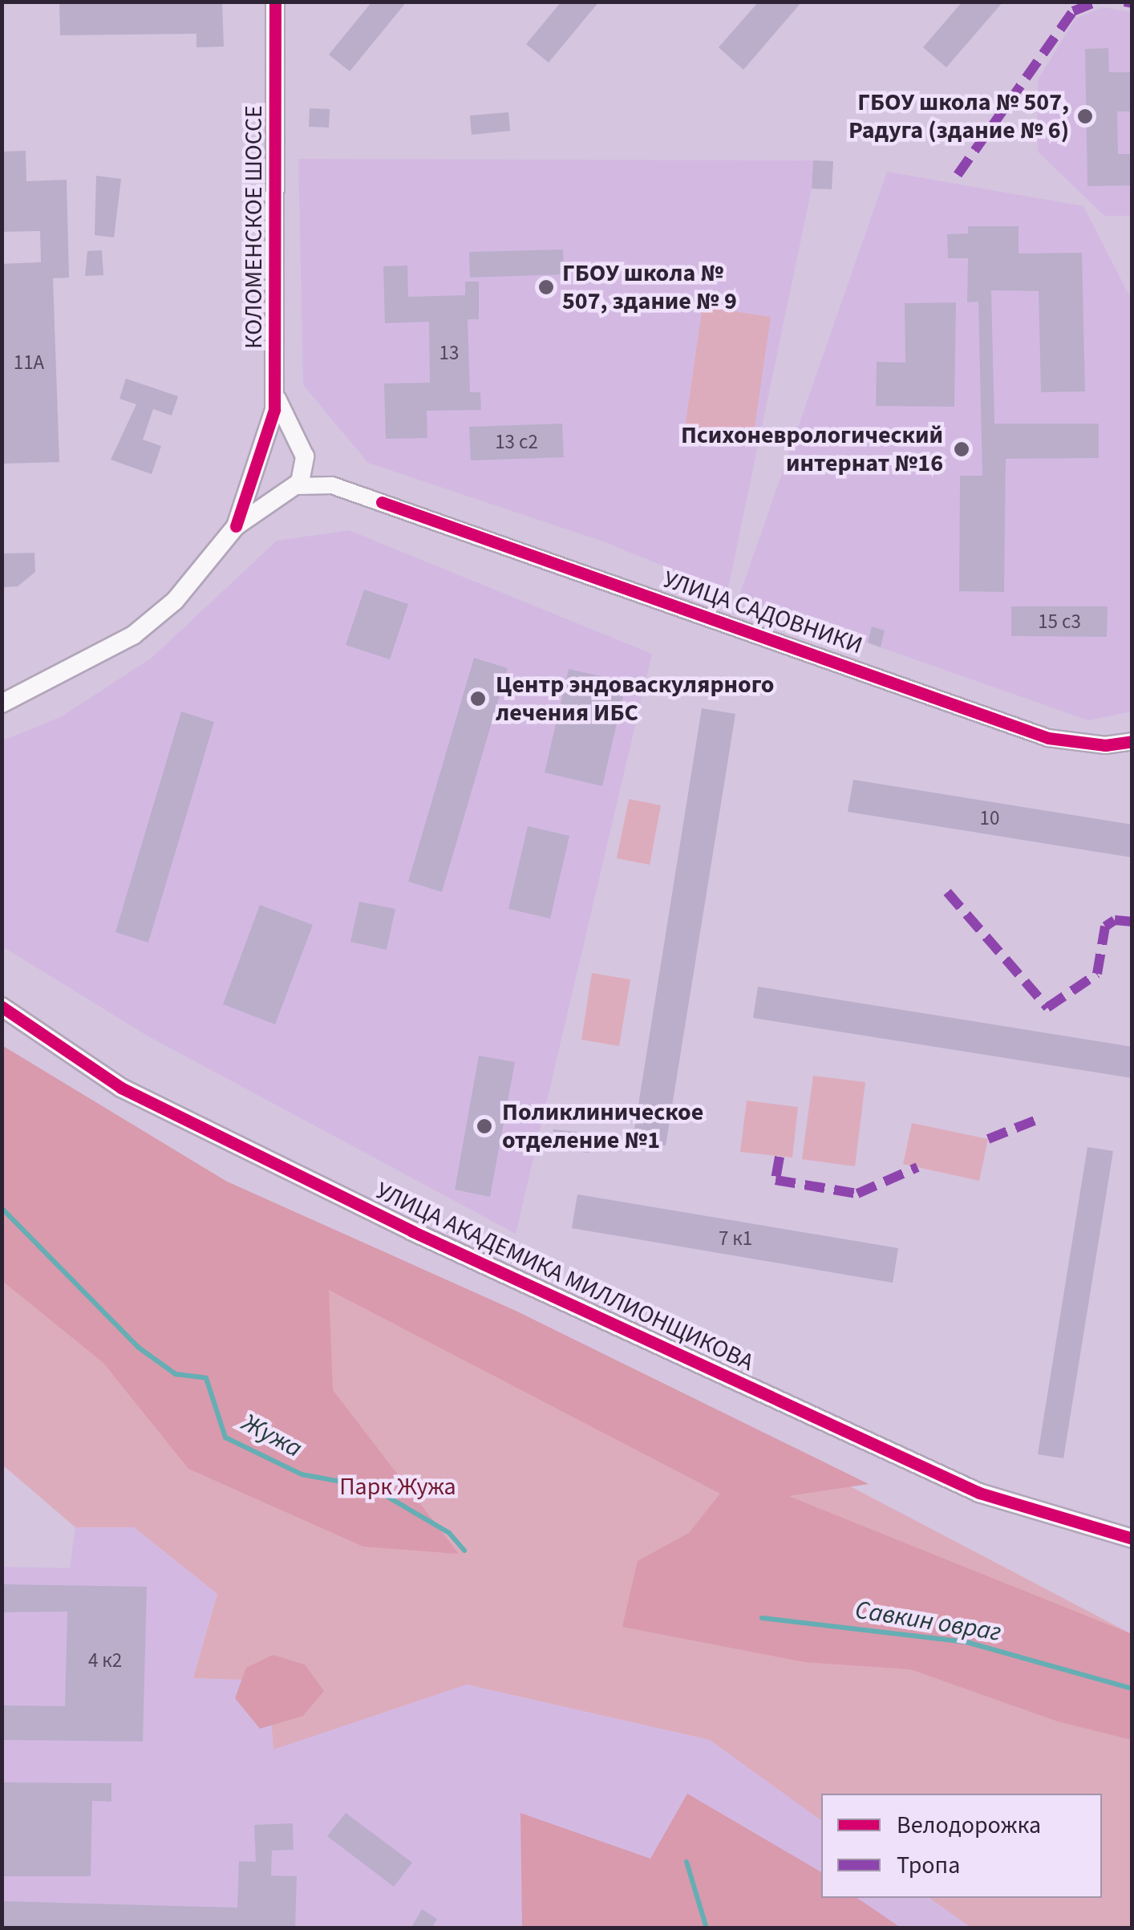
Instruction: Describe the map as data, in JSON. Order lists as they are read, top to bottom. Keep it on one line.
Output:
{"streets":{"street":["КОЛОМЕНСКОЕ ШОССЕ","УЛИЦА САДОВНИКИ","УЛИЦА АКАДЕМИКА МИЛЛИОНЩИКОВА"]},"crossings":[["КОЛОМЕНСКОЕ ШОССЕ","УЛИЦА САДОВНИКИ"]],"water":["Жужа","Савкин овраг"],"parks":["Парк Жужа"],"places":["ГБОУ школа № 507, Радуга (здание № 6)","ГБОУ школа № 507, здание № 9","Психоневрологический интернат №16","Центр эндоваскулярного лечения ИБС","Поликлиническое отделение №1"],"house_numbers":["13","11А","13 с2","15 с3","10","7 к1","4 к2"],"legend":["Велодорожка","Тропа"]}
